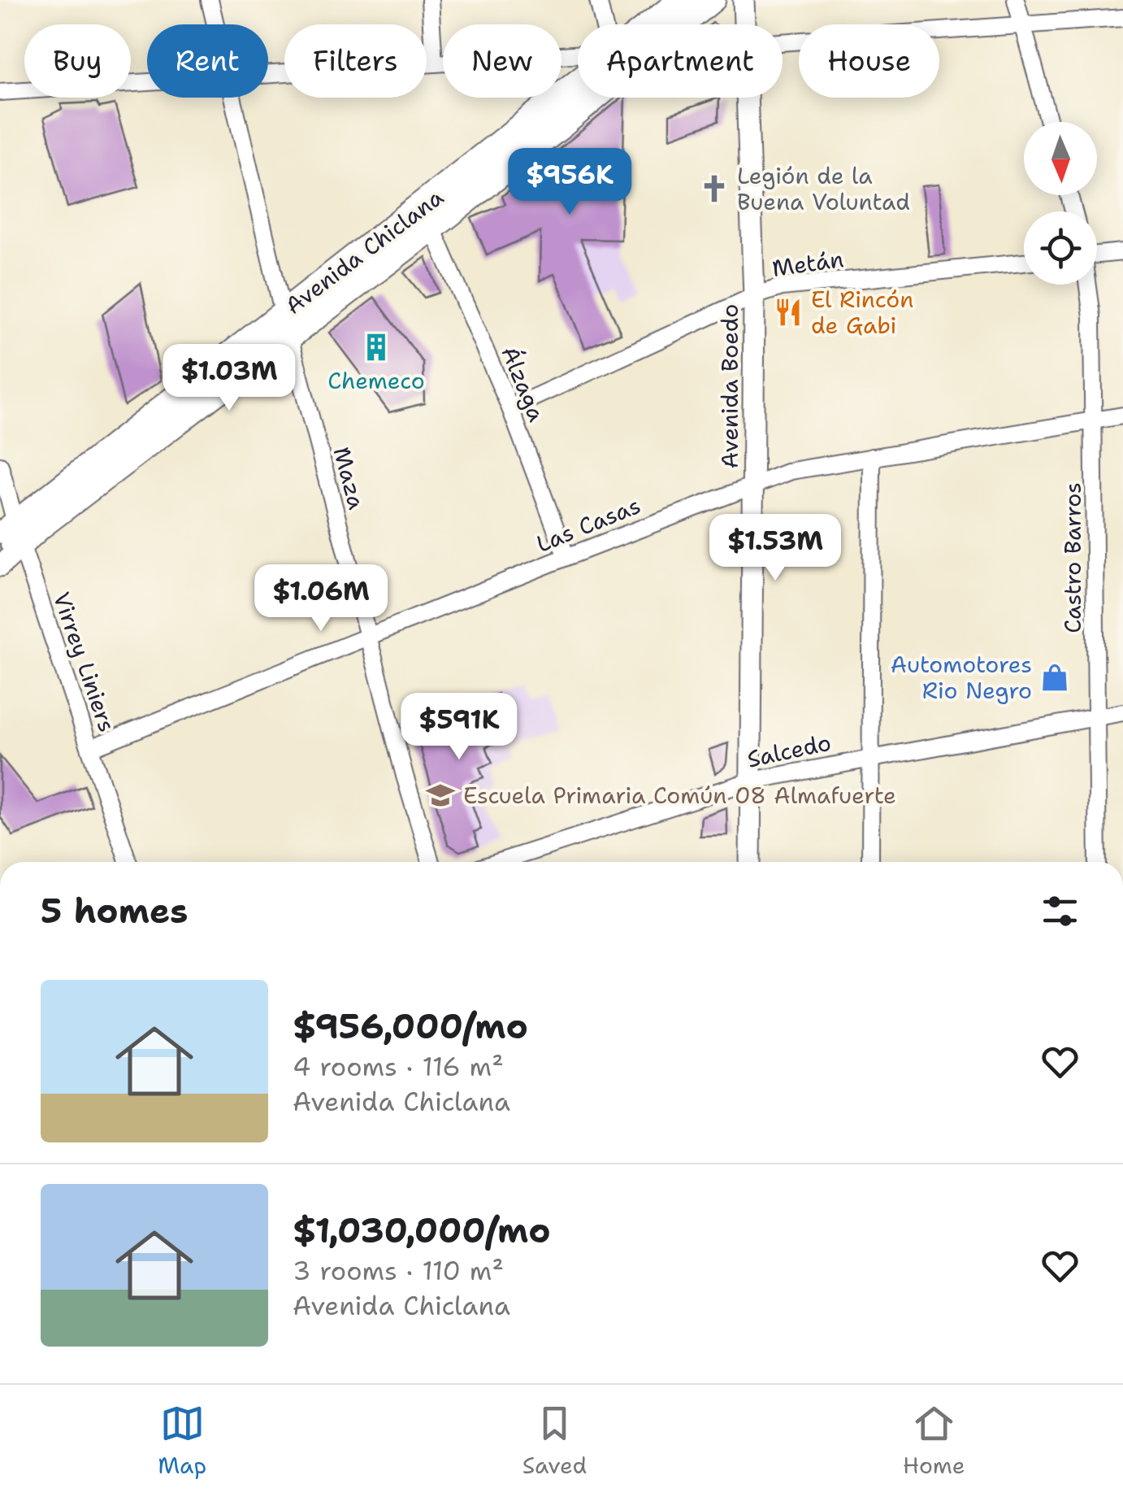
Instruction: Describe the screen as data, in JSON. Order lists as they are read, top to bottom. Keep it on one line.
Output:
{"streets":{"main road":["Avenida Chiclana","Avenida Boedo"],"street":["Metán","Álzaga","Maza","Las Casas","Castro Barros","Virrey Liniers","Salcedo"]},"crossings":[["Avenida Chiclana","Álzaga"],["Avenida Chiclana","Maza"],["Avenida Chiclana","Virrey Liniers"],["Metán","Álzaga"],["Metán","Avenida Boedo"],["Álzaga","Las Casas"],["Avenida Boedo","Las Casas"],["Avenida Boedo","Salcedo"],["Maza","Las Casas"],["Las Casas","Castro Barros"],["Las Casas","Virrey Liniers"],["Castro Barros","Salcedo"]],"places":{"church":["Legión de la Buena Voluntad"],"restaurant":["El Rincón de Gabi"],"building":["Chemeco"],"shop":["Automotores Rio Negro"],"school or university":["Escuela Primaria Común 08 Almafuerte"]},"north":"bottom","page":{"chip":["Buy","Rent","Filters","New","Apartment","House"],"price":["$956K","$1.03M","$1.53M","$1.06M","$591K"],"heading":"5 homes","list":[{"name":"$956,000/mo","note":"4 rooms · 116 m² · Avenida Chiclana"},{"name":"$1,030,000/mo","note":"3 rooms · 110 m² · Avenida Chiclana"}],"tabs":["Map","Saved","Home"]}}
